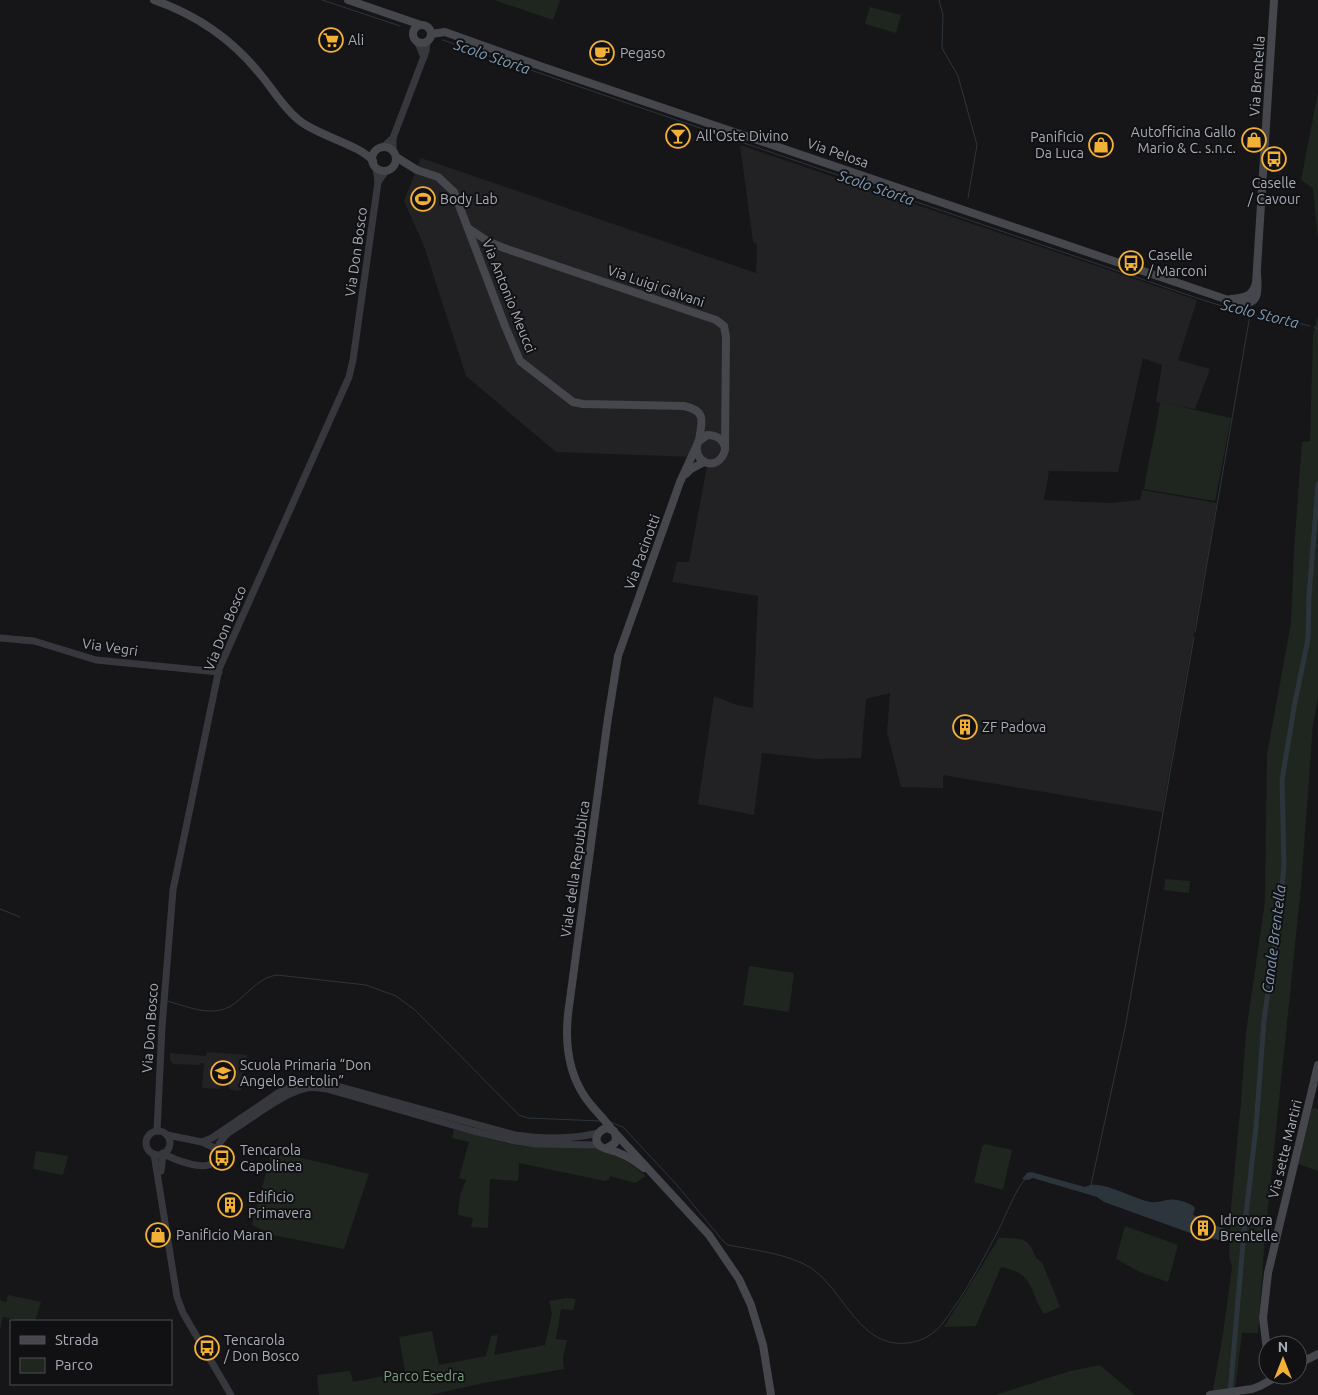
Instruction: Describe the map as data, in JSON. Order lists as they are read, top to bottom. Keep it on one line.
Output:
{"streets":{"main road":["Via Brentella","Via Pelosa","Via Don Bosco","Via Luigi Galvani","Via Antonio Meucci","Via Pacinotti","Viale della Repubblica","Via sette Martiri"],"street":["Via Vegri"]},"crossings":[["Via Brentella","Via Pelosa"],["Via Pelosa","Via Don Bosco"],["Via Don Bosco","Via Antonio Meucci"],["Via Don Bosco","Via Vegri"],["Via Don Bosco","Viale della Repubblica"],["Via Luigi Galvani","Via Antonio Meucci"],["Via Pacinotti","Viale della Repubblica"]],"water":["Scolo Storta","Canale Brentella"],"parks":["Parco Esedra"],"places":{"supermarket":["Ali"],"cafe":["Pegaso"],"bar":["All'Oste Divino"],"shop":["Autofficina Gallo Mario & C. s.n.c.","Panificio Da Luca","Panificio Maran"],"bus stop":["Caselle / Cavour","Caselle / Marconi","Tencarola Capolinea","Tencarola / Don Bosco"],"sports":["Body Lab"],"building":["ZF Padova","Edificio Primavera","Idrovora Brentelle"],"school or university":["Scuola Primaria “Don Angelo Bertolin”"]},"legend":["Strada","Parco"],"north":"top"}
